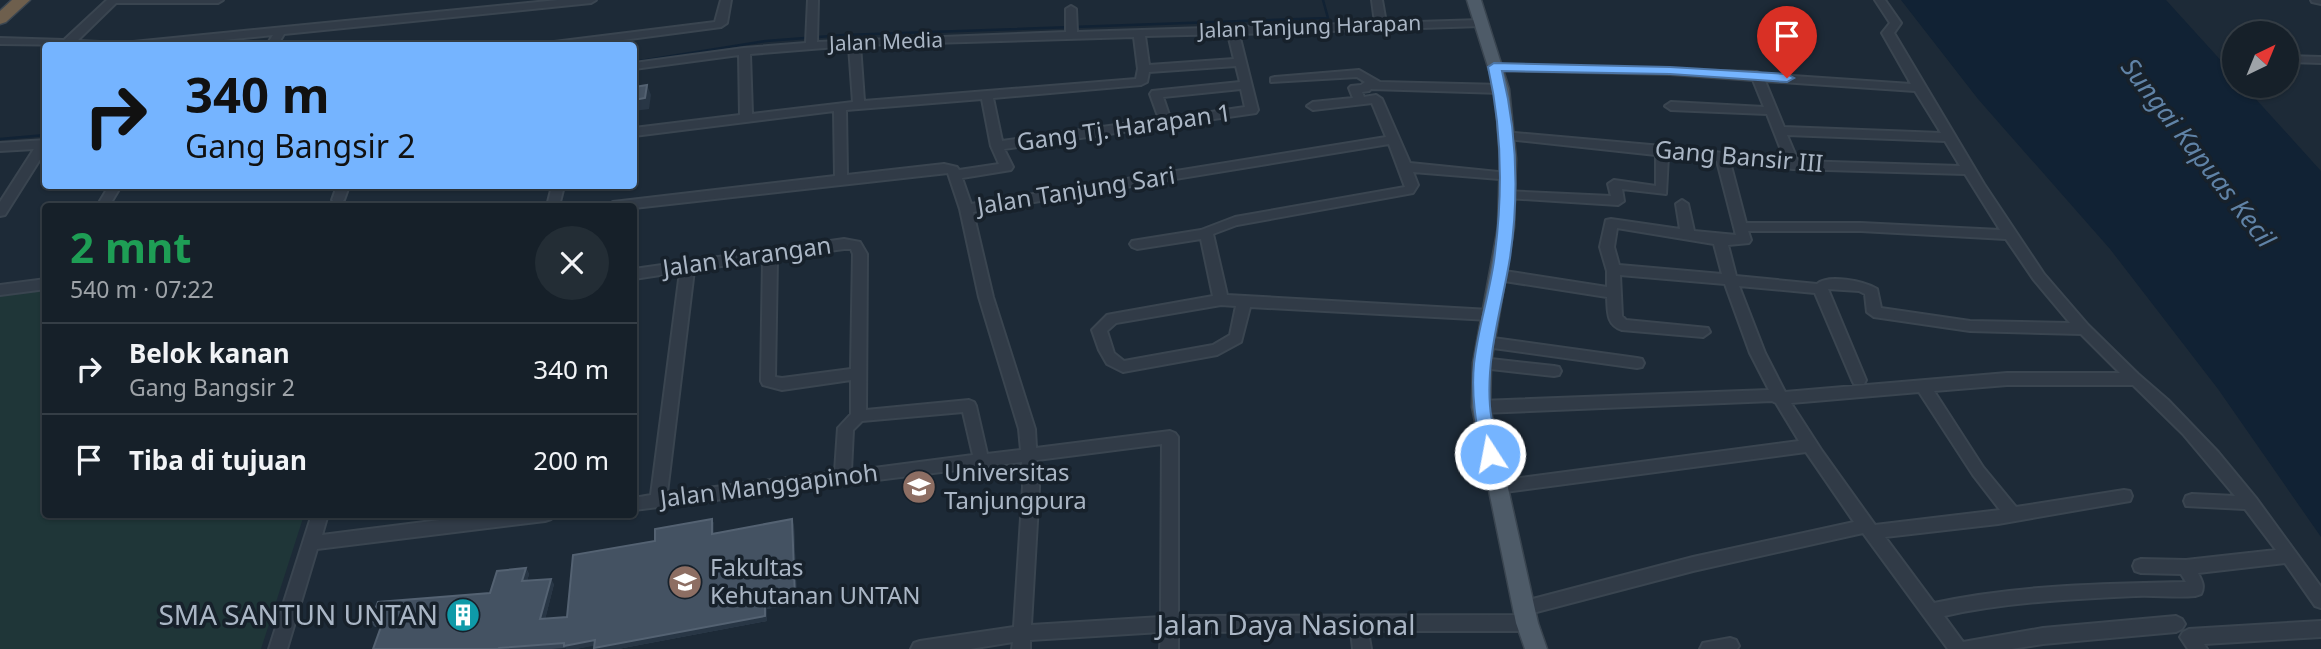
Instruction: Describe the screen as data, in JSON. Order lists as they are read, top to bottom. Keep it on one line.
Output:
{"streets":{"street":["Jalan Tanjung Harapan","Jalan Media","Gang Tj. Harapan 1","Gang Bansir III","Jalan Tanjung Sari","Jalan Karangan","Jalan Manggapinoh","Jalan Daya Nasional"]},"crossings":[["Jalan Tanjung Harapan","Jalan Media"],["Jalan Tanjung Harapan","Gang Tj. Harapan 1"],["Jalan Karangan","Jalan Manggapinoh"],["Jalan Manggapinoh","Jalan Daya Nasional"]],"water":["Sungai Kapuas Kecil"],"places":{"school or university":["Universitas Tanjungpura","Fakultas Kehutanan UNTAN"],"building":["SMA SANTUN UNTAN"]},"north":"top right","page":{"turn":["340 m","Gang Bangsir 2"],"heading":["2 mnt","540 m · 07:22"],"list":[{"name":"Belok kanan","note":"Gang Bangsir 2","value":"340 m"},{"name":"Tiba di tujuan","value":"200 m"}]}}
